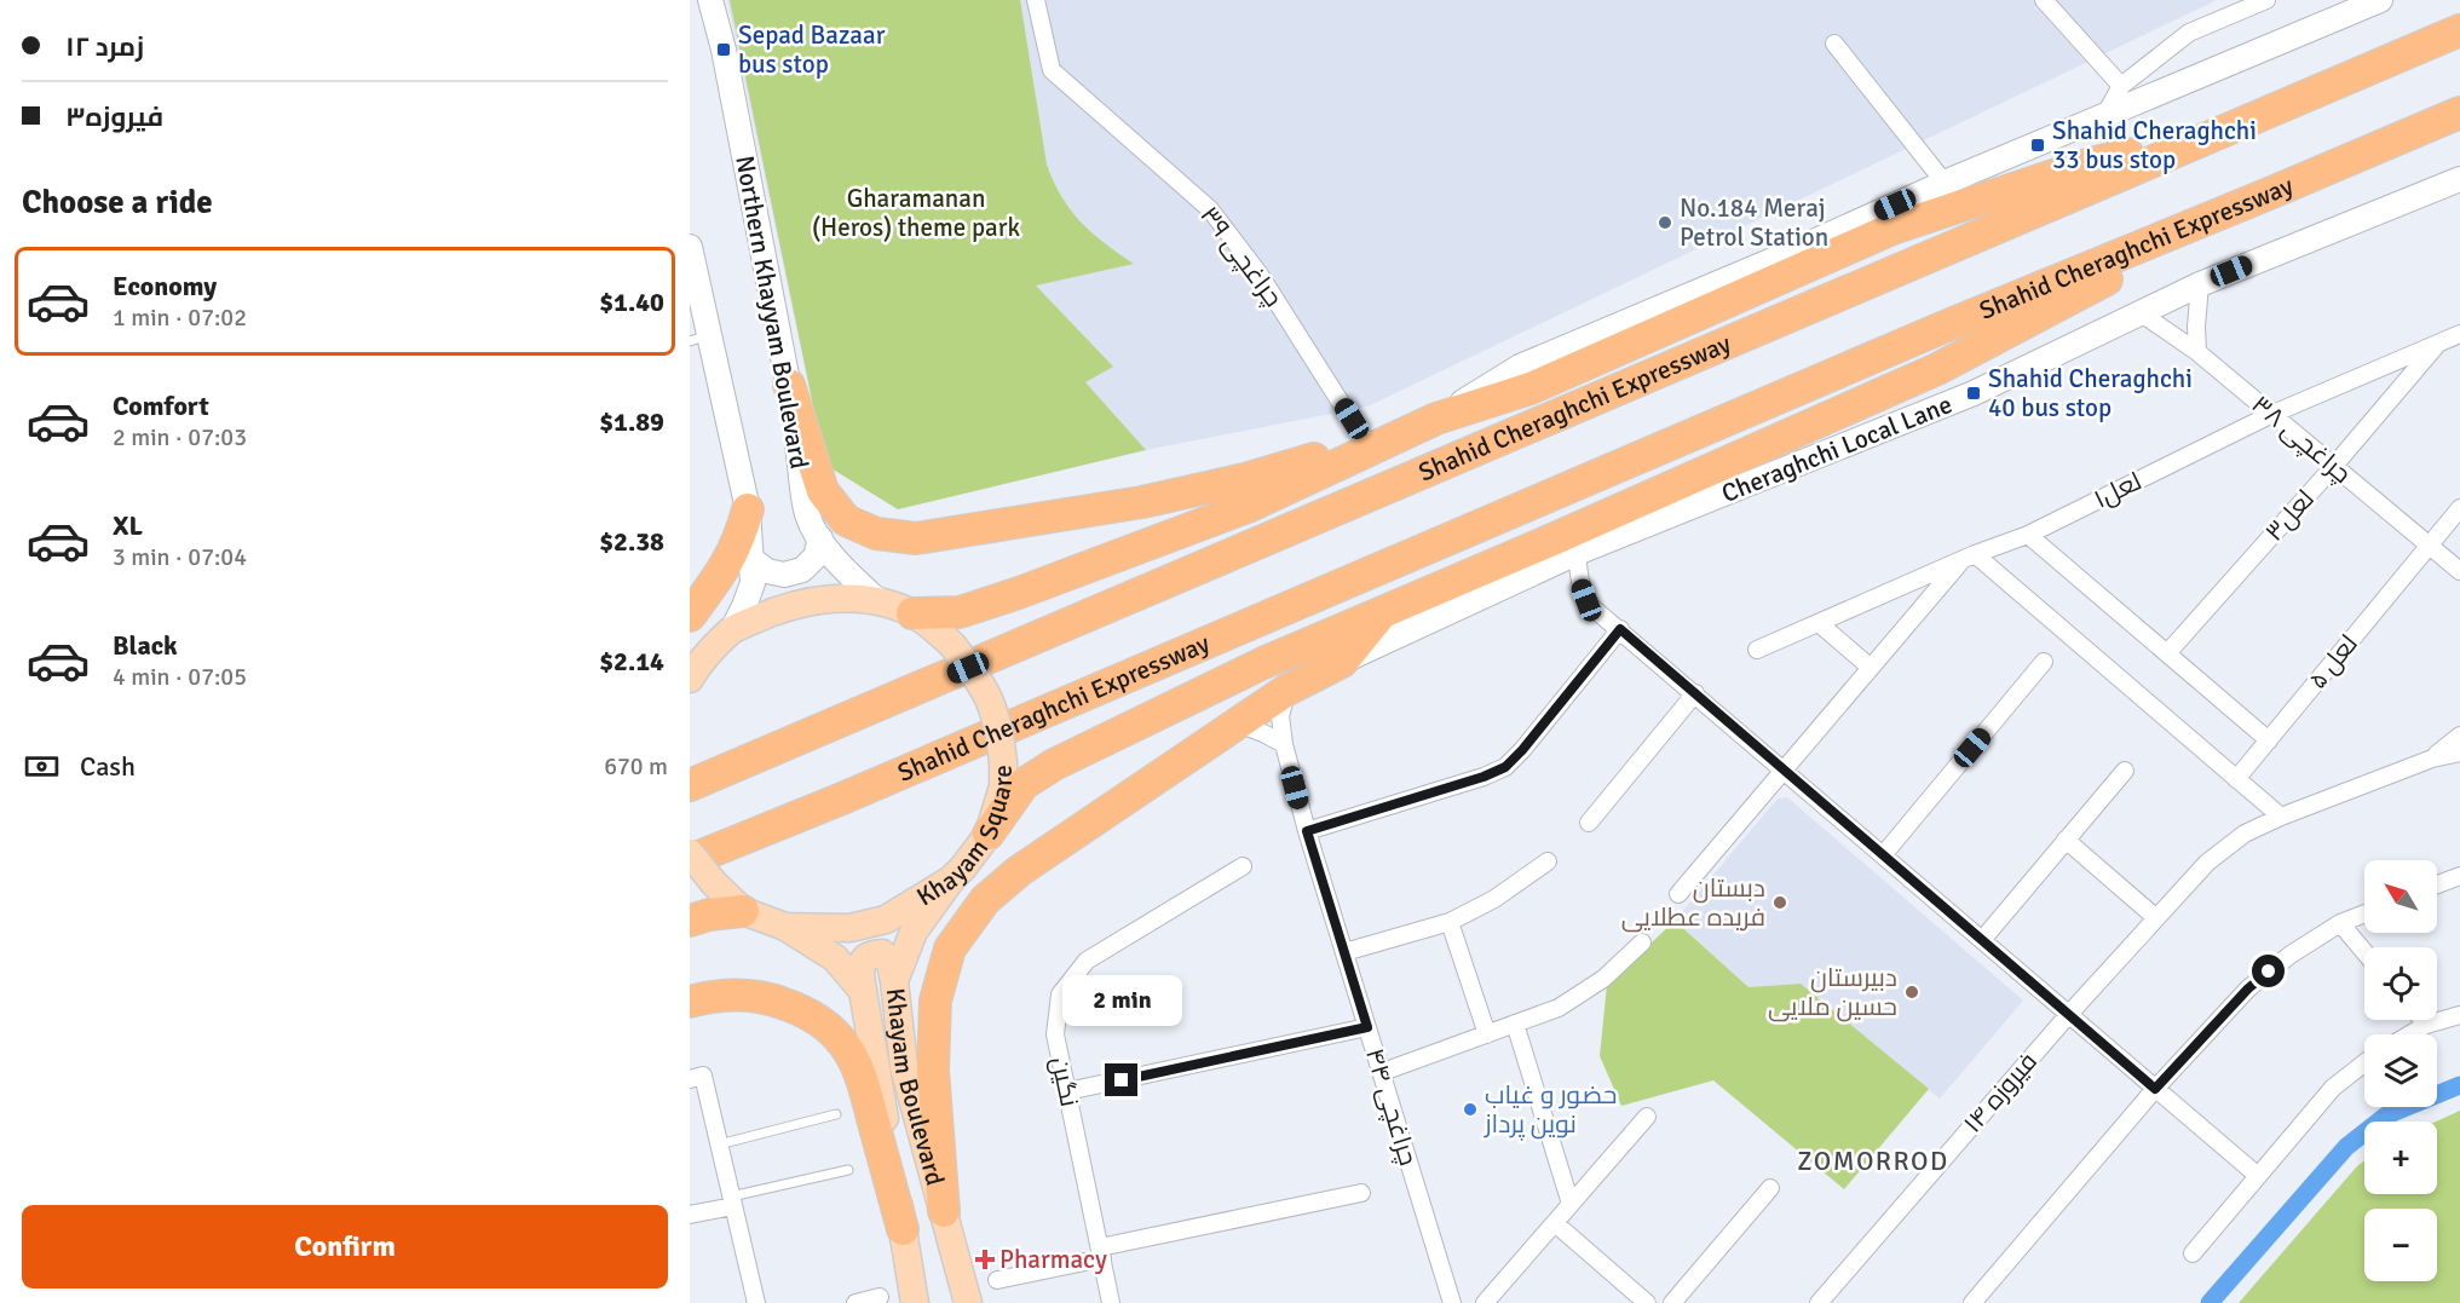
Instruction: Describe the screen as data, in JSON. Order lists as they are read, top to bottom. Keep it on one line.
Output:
{"streets":{"highway":["Shahid Cheraghchi Expressway"],"main road":["Northern Khayyam Boulevard","Cheraghchi Local Lane","Khayam Square","Khayam Boulevard"],"street":["چراغچی ۳۹","چراغچی ۳۸","لعل۱","لعل۳","لعل ۵","نگین","فیروزه ۱۴","چراغچی ۴۴"]},"crossings":[["Northern Khayyam Boulevard","Khayam Square"],["چراغچی ۳۸","Cheraghchi Local Lane"],["چراغچی ۳۸","لعل۱"],["چراغچی ۳۸","لعل۳"],["چراغچی ۳۸","لعل ۵"],["لعل۱","لعل۳"],["Khayam Square","Khayam Boulevard"]],"districts":["ZOMORROD"],"parks":["Gharamanan (Heros) theme park"],"places":{"transit":["Sepad Bazaar bus stop","Shahid Cheraghchi 33 bus stop","Shahid Cheraghchi 40 bus stop"],"other":["No.184 Meraj Petrol Station","دبستان فریده عطلایی","دبیرستان حسین ملایی","حضور و غیاب نوین پرداز"],"health":["Pharmacy"]},"north":"top left","page":{"banner":["زمرد ۱۲","فیروزه۳"],"heading":"Choose a ride","list":[{"name":"Economy","note":"1 min · 07:02","value":"$1.40"},{"name":"Comfort","note":"2 min · 07:03","value":"$1.89"},{"name":"XL","note":"3 min · 07:04","value":"$2.38"},{"name":"Black","note":"4 min · 07:05","value":"$2.14"}],"pay":["Cash","670 m"],"map_buttons":["+","−"],"bubble":"2 min","buttons":"Confirm"}}
